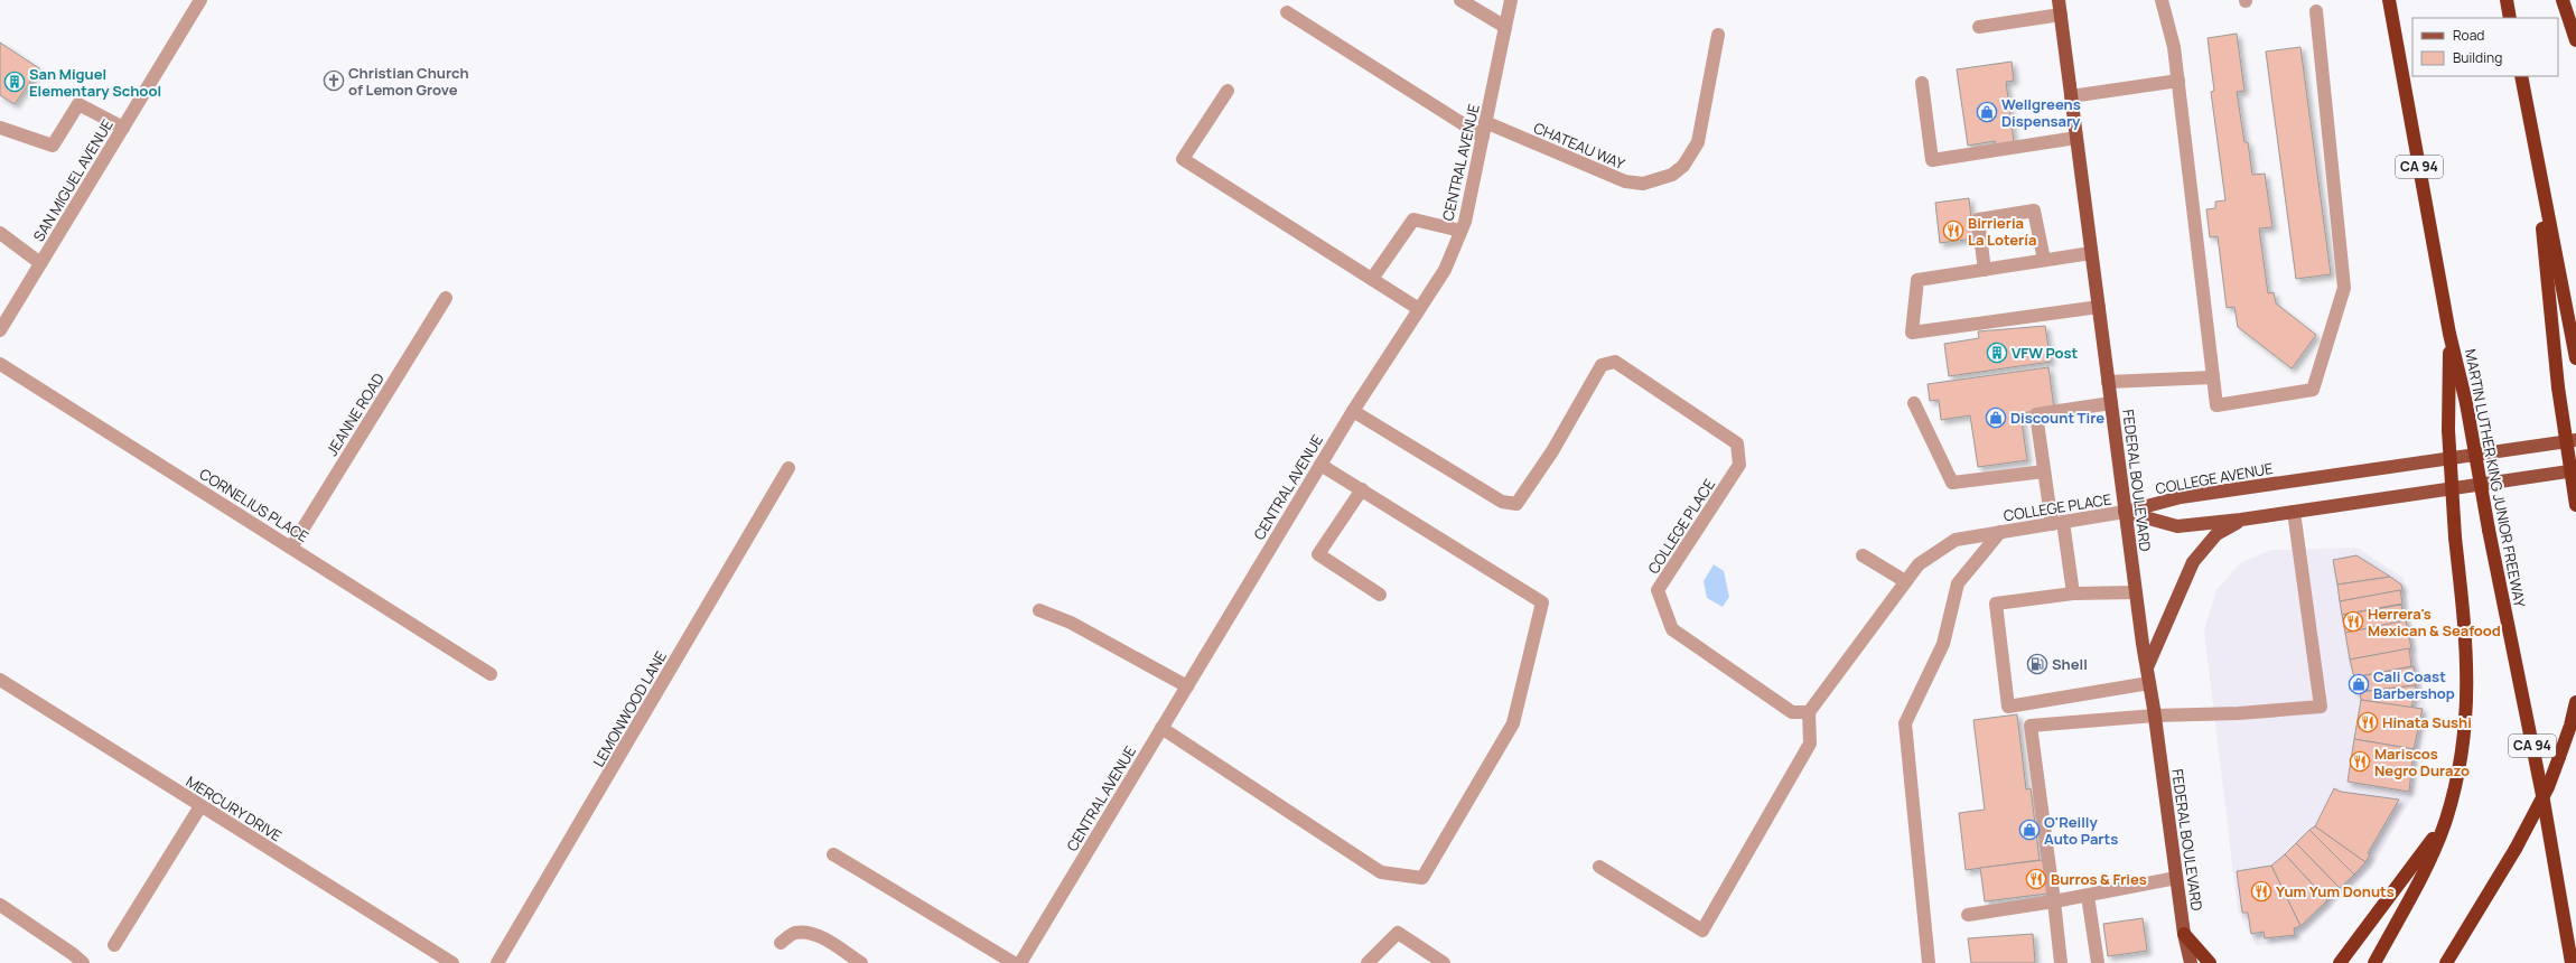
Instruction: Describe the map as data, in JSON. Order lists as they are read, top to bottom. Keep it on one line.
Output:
{"streets":{"highway":["CA 94","MARTIN LUTHER KING JUNIOR FREEWAY"],"main road":["COLLEGE AVENUE","FEDERAL BOULEVARD"],"street":["CHATEAU WAY","CENTRAL AVENUE","SAN MIGUEL AVENUE","JEANNE ROAD","CORNELIUS PLACE","COLLEGE PLACE","LEMONWOOD LANE","MERCURY DRIVE"]},"crossings":[["CHATEAU WAY","CENTRAL AVENUE"],["CENTRAL AVENUE","COLLEGE PLACE"],["JEANNE ROAD","CORNELIUS PLACE"],["COLLEGE AVENUE","FEDERAL BOULEVARD"],["COLLEGE AVENUE","COLLEGE PLACE"],["FEDERAL BOULEVARD","COLLEGE PLACE"]],"places":{"church":["Christian Church of Lemon Grove"],"building":["San Miguel Elementary School","VFW Post"],"shop":["Wellgreens Dispensary","Discount Tire","Cali Coast Barbershop","O'Reilly Auto Parts"],"restaurant":["Birrieria La Lotería","Herrera's Mexican & Seafood","Hinata Sushi","Mariscos Negro Durazo","Burros & Fries","Yum Yum Donuts"],"fuel station":["Shell"]},"legend":["Road","Building"]}
